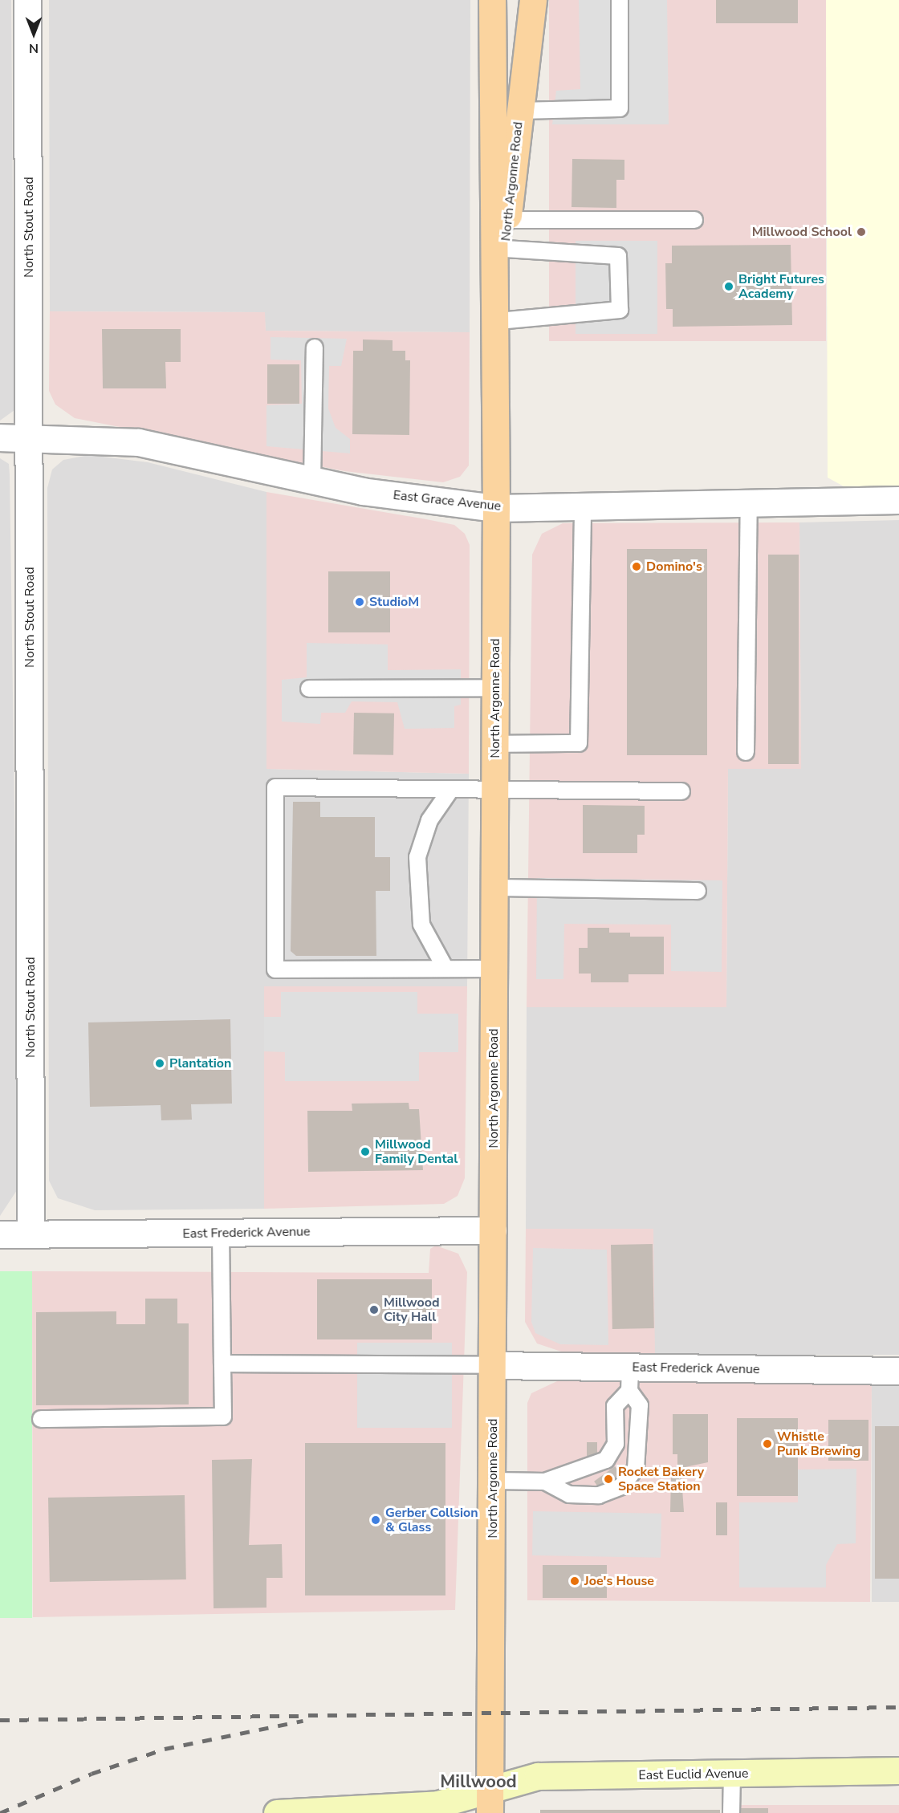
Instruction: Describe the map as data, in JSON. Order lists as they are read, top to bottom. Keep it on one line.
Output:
{"streets":{"main road":["North Argonne Road"],"street":["North Stout Road","East Grace Avenue","East Frederick Avenue","East Euclid Avenue"]},"crossings":[["North Argonne Road","East Grace Avenue"],["North Argonne Road","East Frederick Avenue"],["North Argonne Road","East Euclid Avenue"],["North Stout Road","East Grace Avenue"],["North Stout Road","East Frederick Avenue"]],"districts":["Millwood"],"places":["Millwood School","Bright Futures Academy","Domino's","StudioM","Plantation","Millwood Family Dental","Millwood City Hall","Whistle Punk Brewing","Rocket Bakery Space Station","Gerber Collsion & Glass","Joe's House"],"north":"bottom"}
